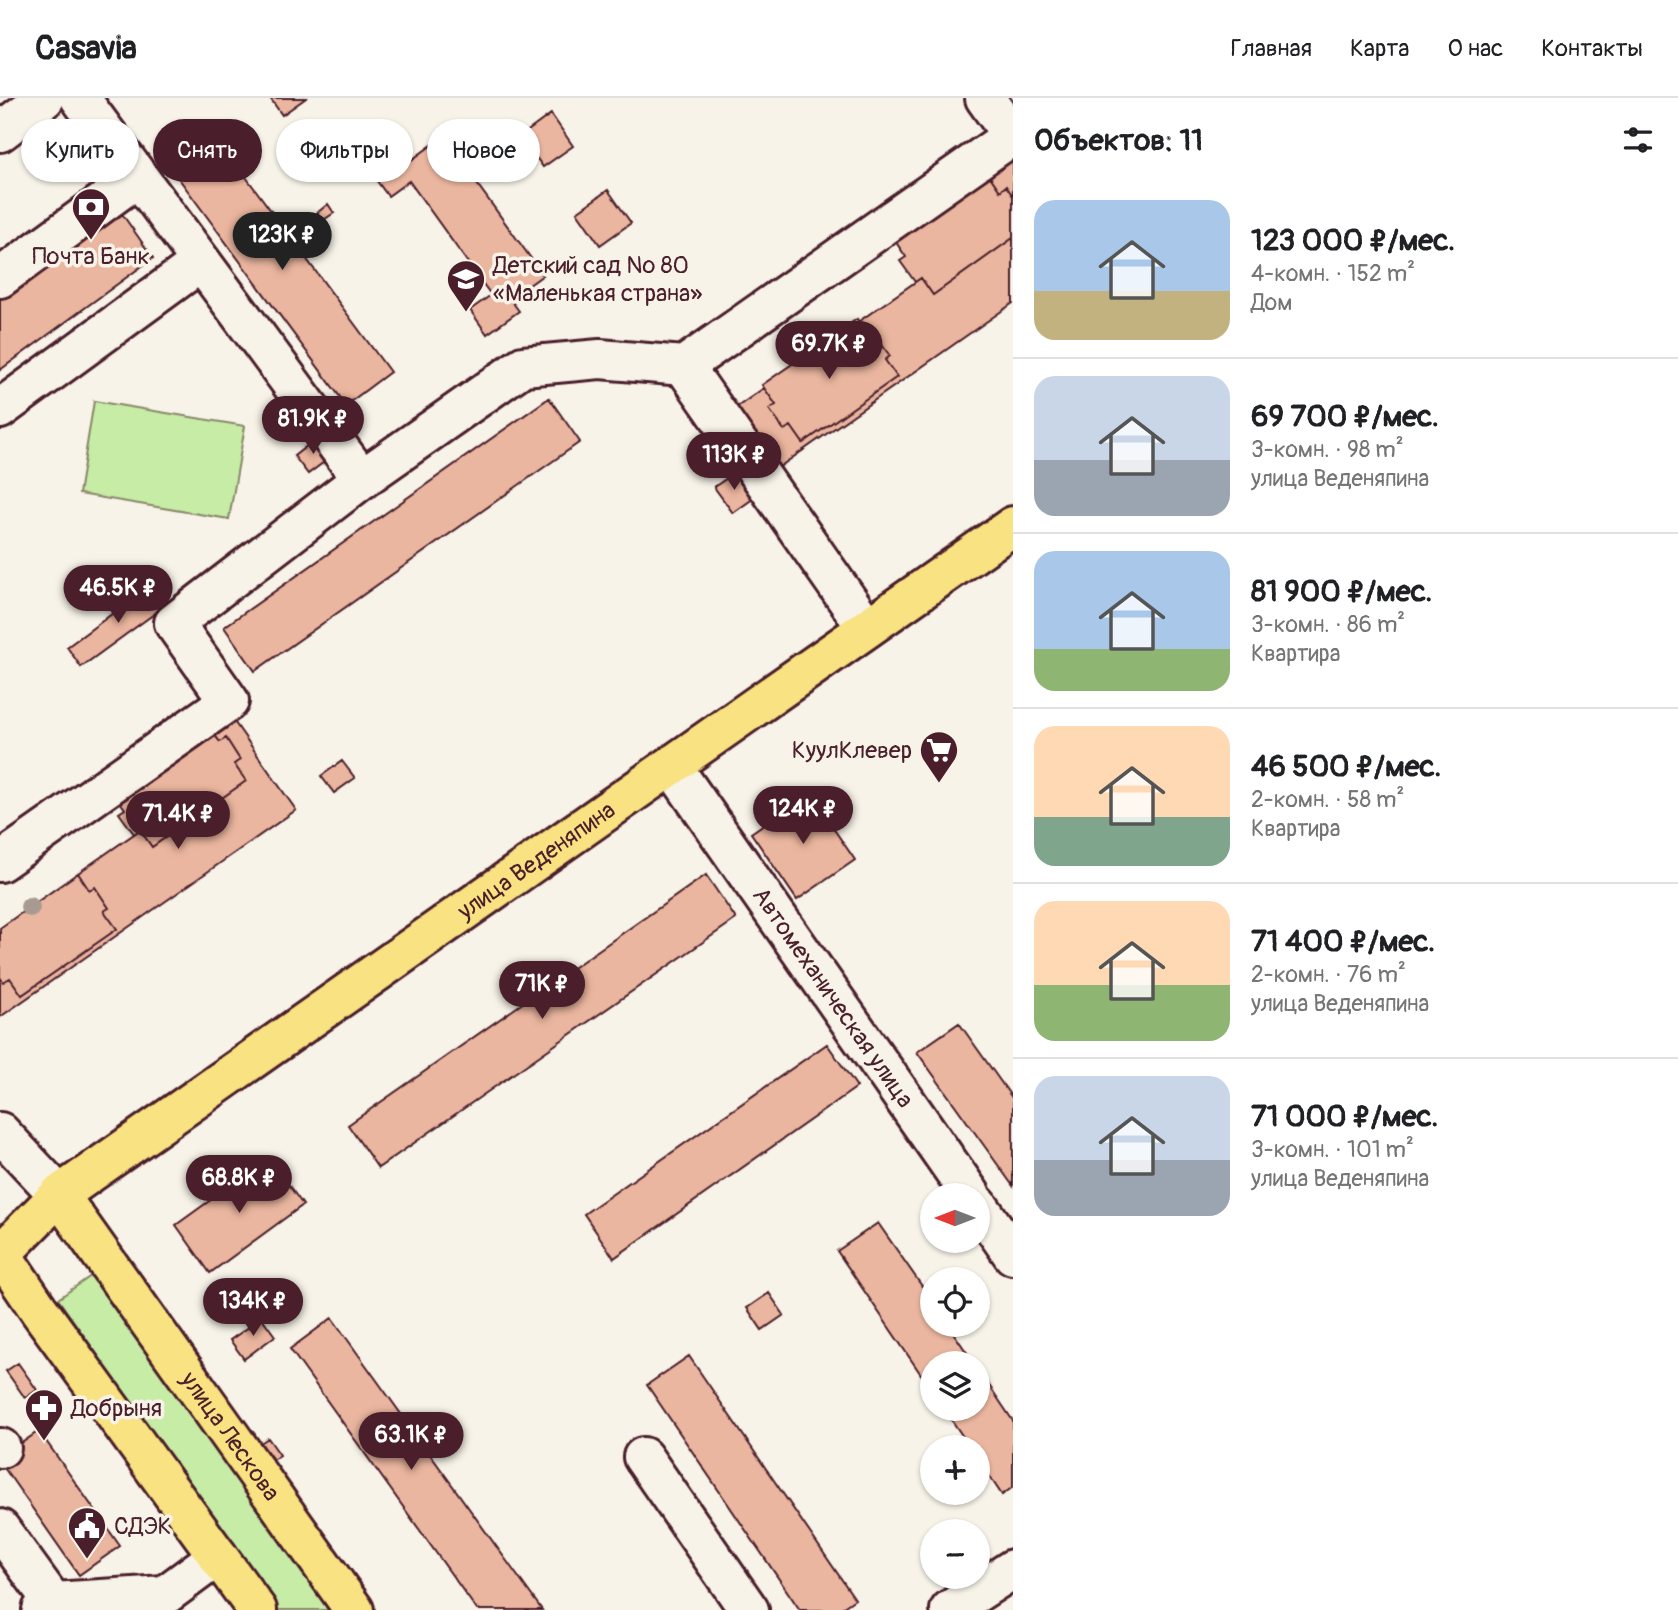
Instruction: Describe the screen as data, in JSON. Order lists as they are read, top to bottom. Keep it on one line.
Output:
{"streets":{"main road":["улица Веденяпина","улица Лескова"],"street":["Автомеханическая улица"]},"crossings":[["улица Веденяпина","Автомеханическая улица"],["улица Веденяпина","улица Лескова"]],"places":{"bank":["Почта Банк"],"school or university":["Детский сад № 80 «Маленькая страна»"],"supermarket":["КуулКлевер"],"pharmacy":["Добрыня"],"public building":["СДЭК"]},"north":"left","page":{"header":"Casavia","nav":["Главная","Карта","О нас","Контакты"],"heading":"Объектов: 11","chip":["Купить","Снять","Фильтры","Новое"],"list":[{"name":"123 000 ₽/мес.","note":"4-комн. · 152 m² · Дом"},{"name":"69 700 ₽/мес.","note":"3-комн. · 98 m² · улица Веденяпина"},{"name":"81 900 ₽/мес.","note":"3-комн. · 86 m² · Квартира"},{"name":"46 500 ₽/мес.","note":"2-комн. · 58 m² · Квартира"},{"name":"71 400 ₽/мес.","note":"2-комн. · 76 m² · улица Веденяпина"},{"name":"71 000 ₽/мес.","note":"3-комн. · 101 m² · улица Веденяпина"}],"price":["123K ₽","69.7K ₽","81.9K ₽","113K ₽","46.5K ₽","124K ₽","71.4K ₽","71K ₽","68.8K ₽","134K ₽","63.1K ₽"],"map_buttons":["+","−"]}}
